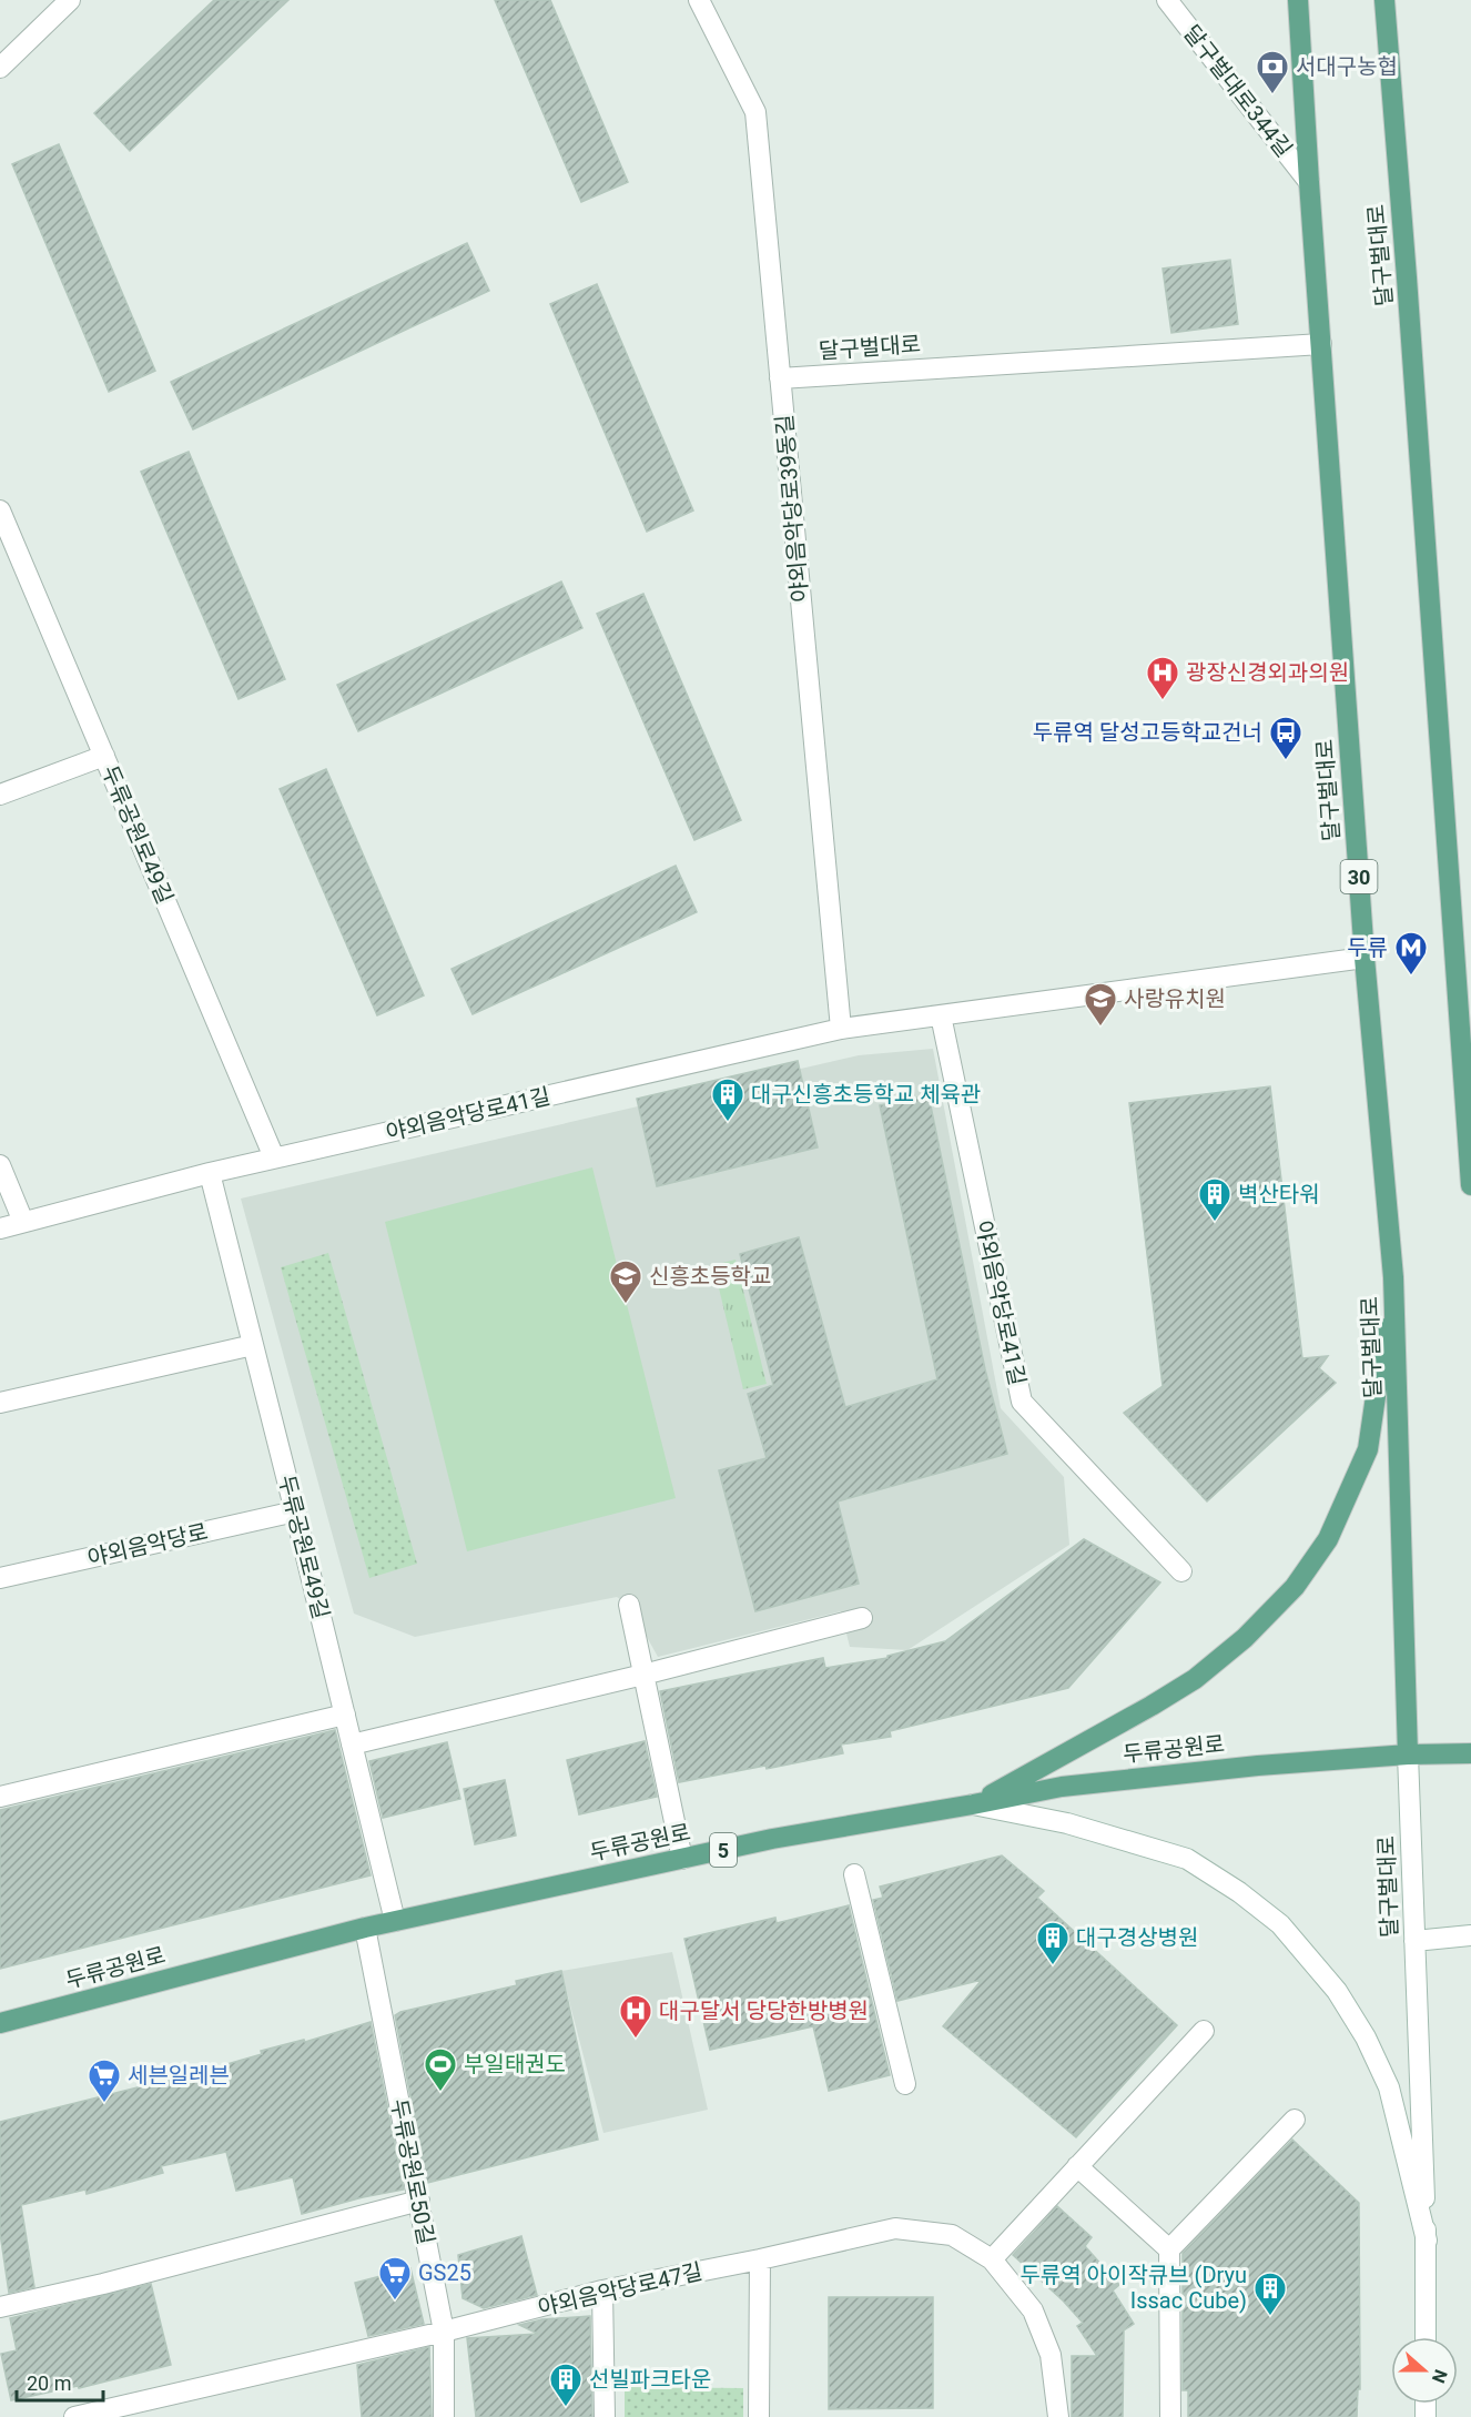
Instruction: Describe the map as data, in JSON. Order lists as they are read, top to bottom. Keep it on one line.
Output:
{"streets":{"main road":["달구벌대로","30","두류공원로","5"],"street":["달구벌대로344길","야외음악당로39동길","두류공원로49길","야외음악당로41길","야외음악당로","두류공원로50길","야외음악당로47길"]},"crossings":[["달구벌대로344길","달구벌대로"],["달구벌대로","야외음악당로39동길"],["달구벌대로","야외음악당로41길"],["달구벌대로","두류공원로"],["야외음악당로39동길","야외음악당로41길"],["두류공원로49길","야외음악당로41길"],["두류공원로49길","야외음악당로"],["두류공원로49길","두류공원로"],["두류공원로","두류공원로50길"],["두류공원로50길","야외음악당로47길"]],"places":{"bank":["서대구농협"],"hospital":["광장신경외과의원","대구달서 당당한방병원"],"bus stop":["두류역 달성고등학교건너"],"metro station":["두류"],"school or university":["사랑유치원","신흥초등학교"],"building":["대구신흥초등학교 체육관","벽산타워","대구경상병원","두류역 아이작큐브 (Dryu Issac Cube)","선빌파크타운"],"sports":["부일태권도"],"supermarket":["세븐일레븐","GS25"]},"scale_bar":"20 m","north":"right"}
